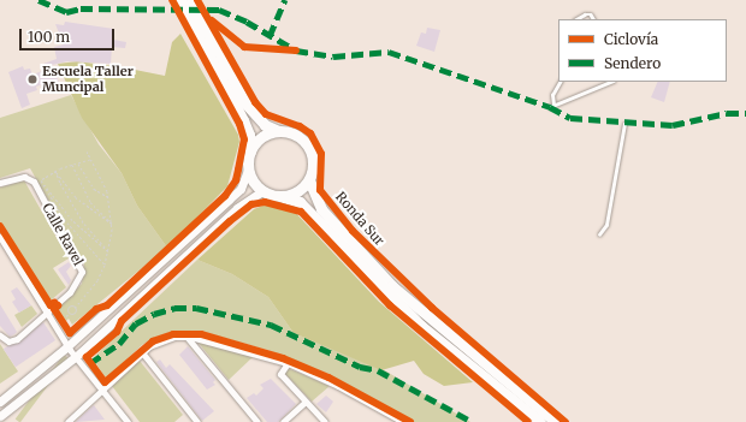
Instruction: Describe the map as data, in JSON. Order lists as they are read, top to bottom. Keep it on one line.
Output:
{"streets":{"highway":["Ronda Sur"],"street":["Calle Ravel"]},"places":["Escuela Taller Muncipal"],"legend":["Ciclovía","Sendero"],"scale_bar":"100 m"}
